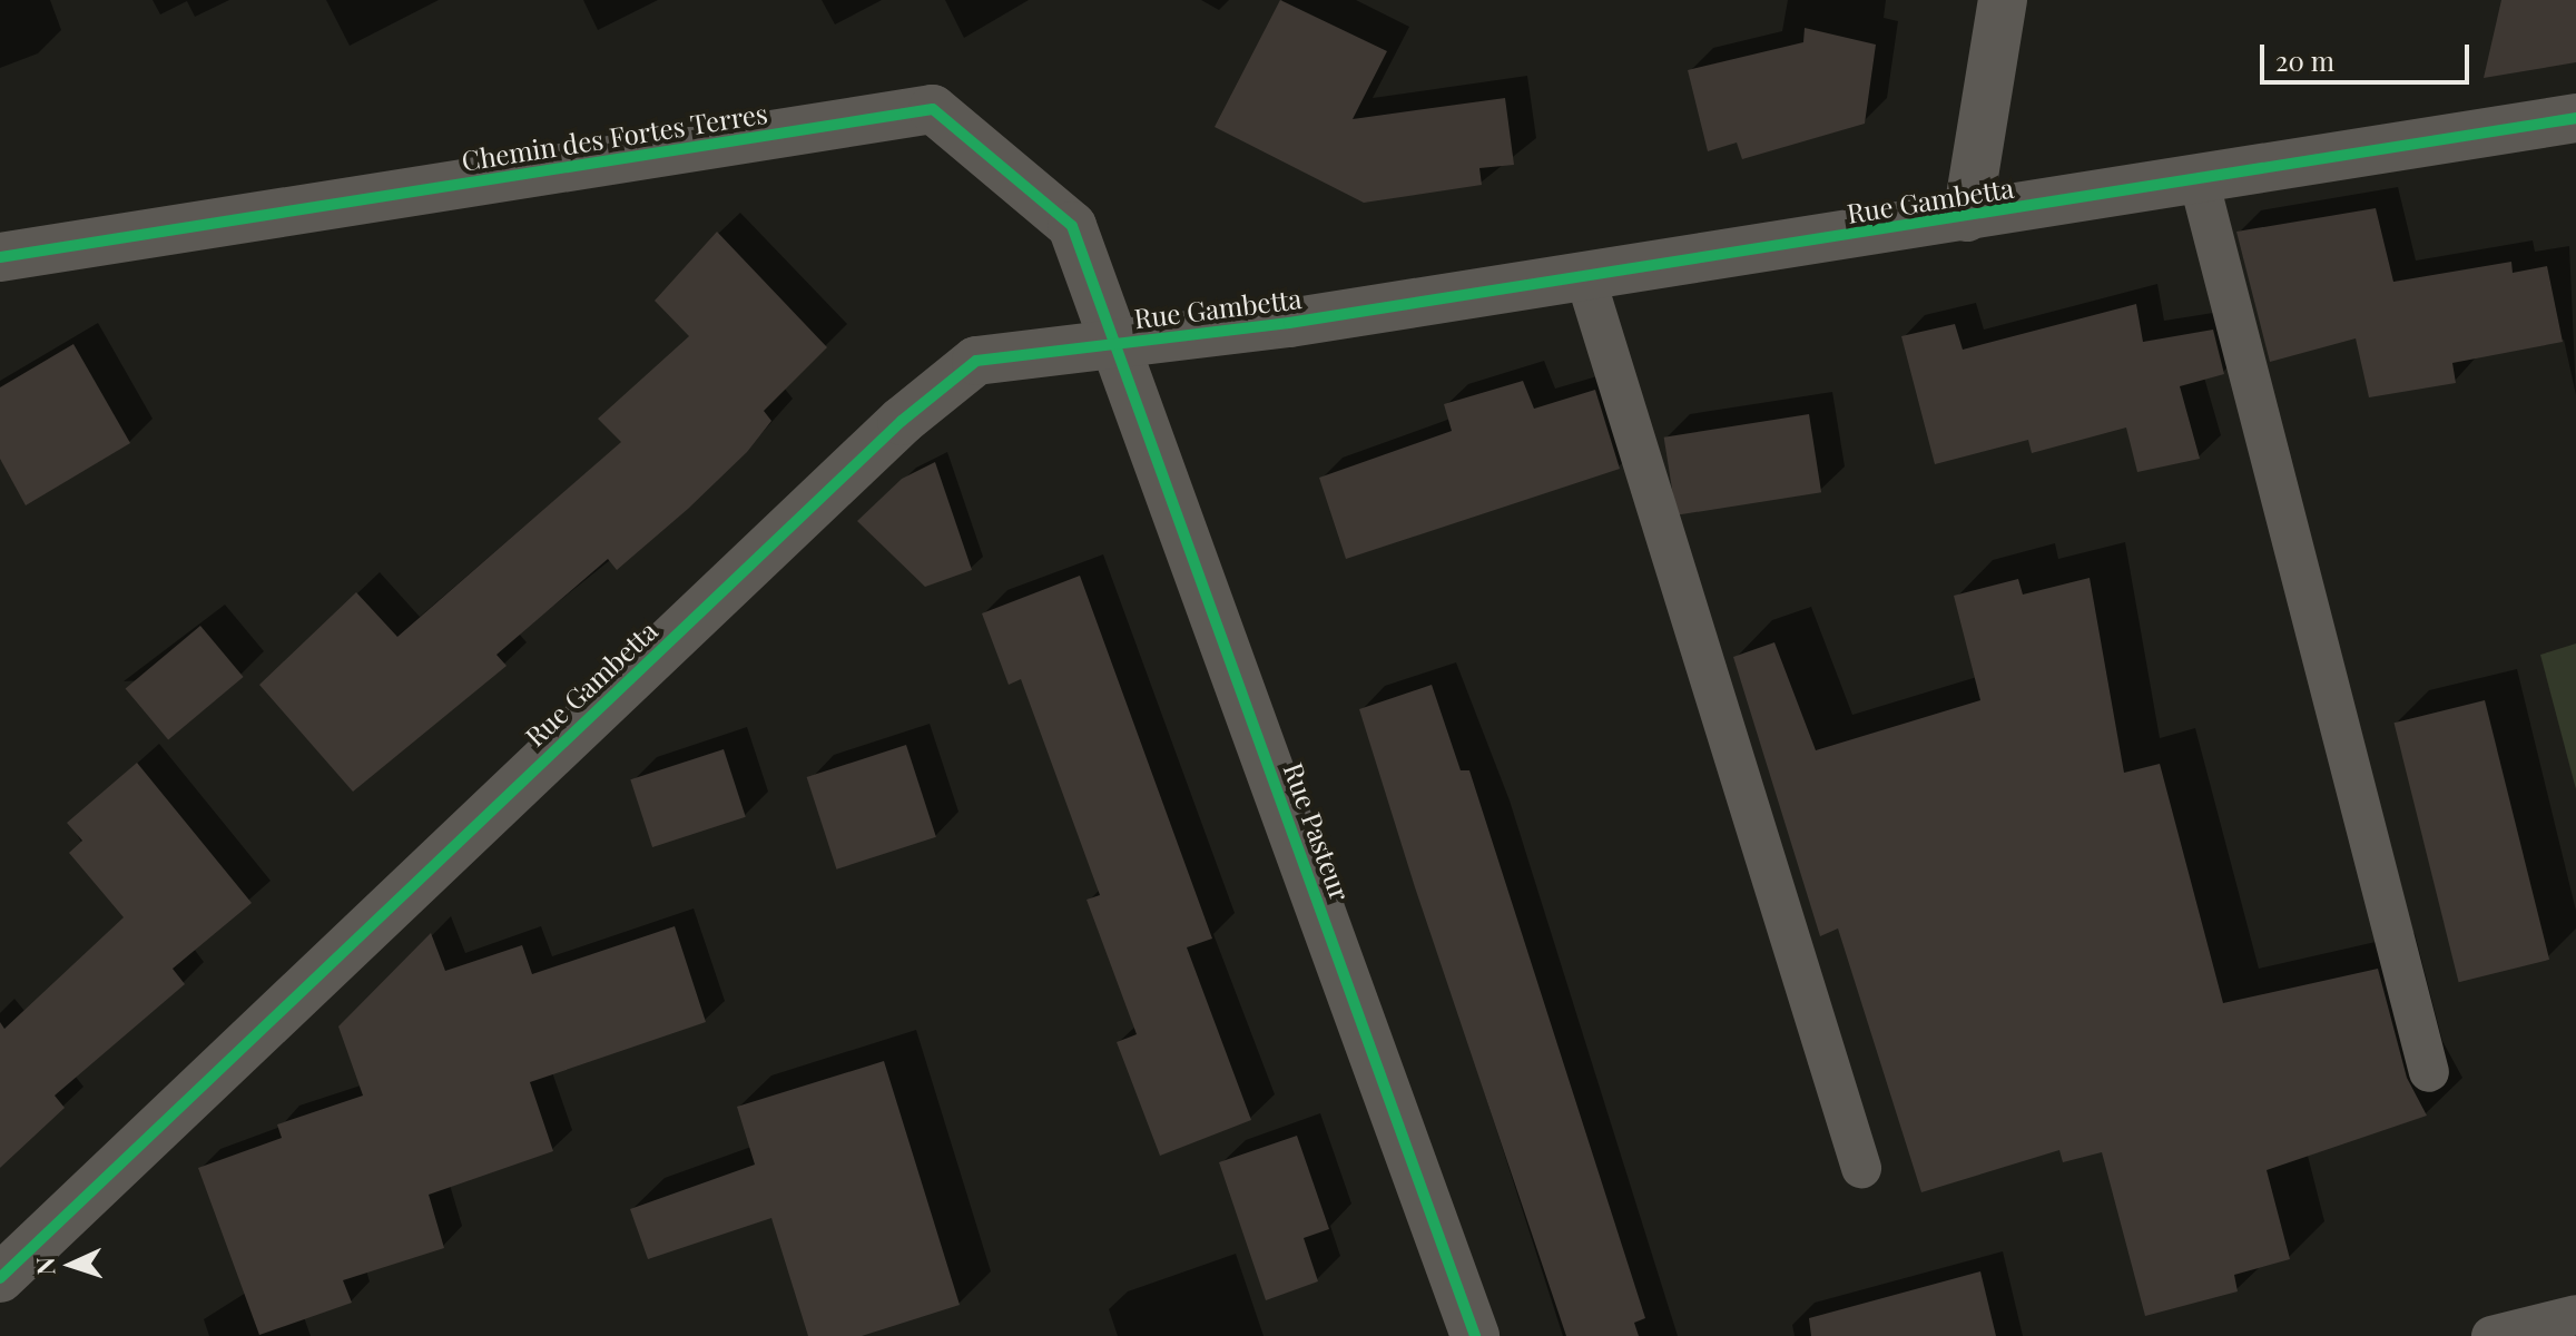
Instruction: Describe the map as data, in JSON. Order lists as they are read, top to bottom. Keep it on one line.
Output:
{"streets":{"street":["Chemin des Fortes Terres","Rue Gambetta","Rue Pasteur"]},"crossings":[["Chemin des Fortes Terres","Rue Gambetta"],["Chemin des Fortes Terres","Rue Pasteur"],["Rue Gambetta","Rue Pasteur"]],"scale_bar":"20 m","north":"left"}
